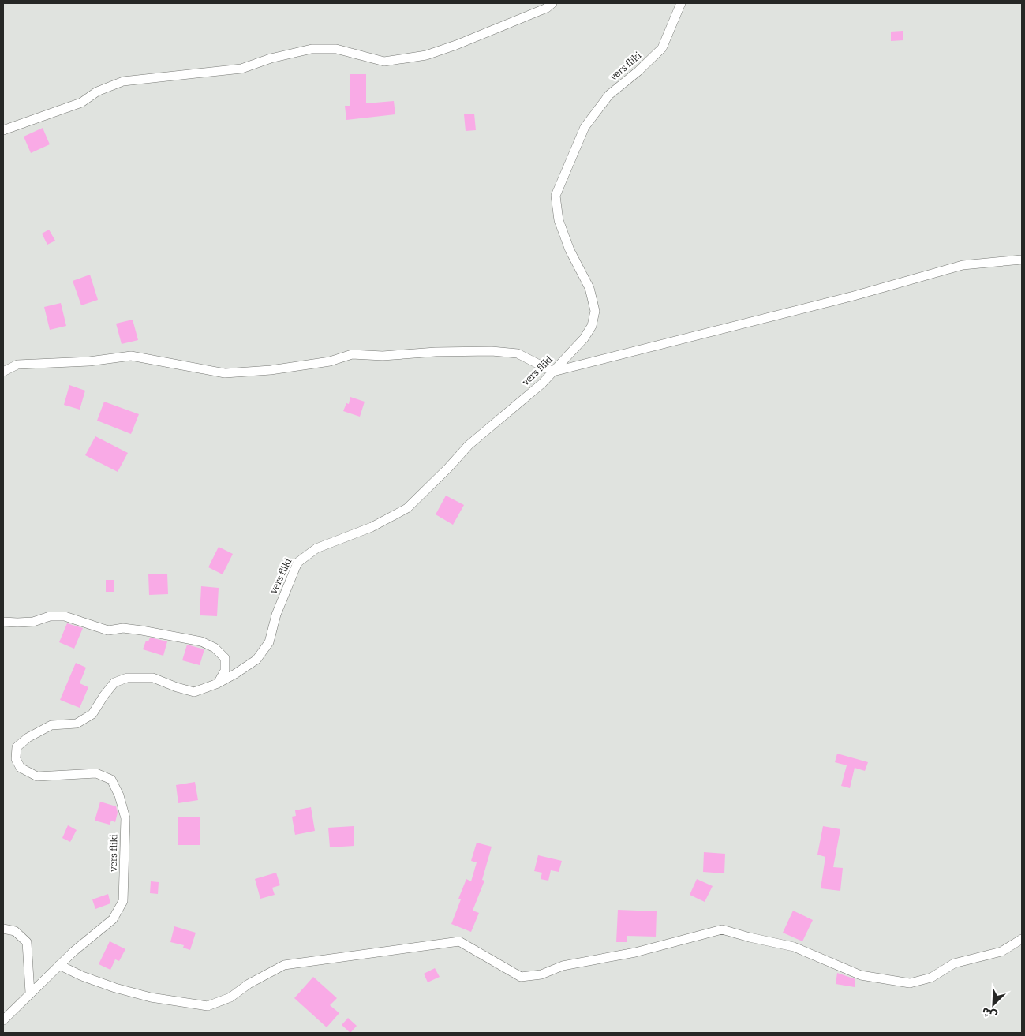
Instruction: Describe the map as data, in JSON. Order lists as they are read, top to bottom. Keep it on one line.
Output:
{"streets":{"street":["vers fliki"]},"north":"bottom left"}
